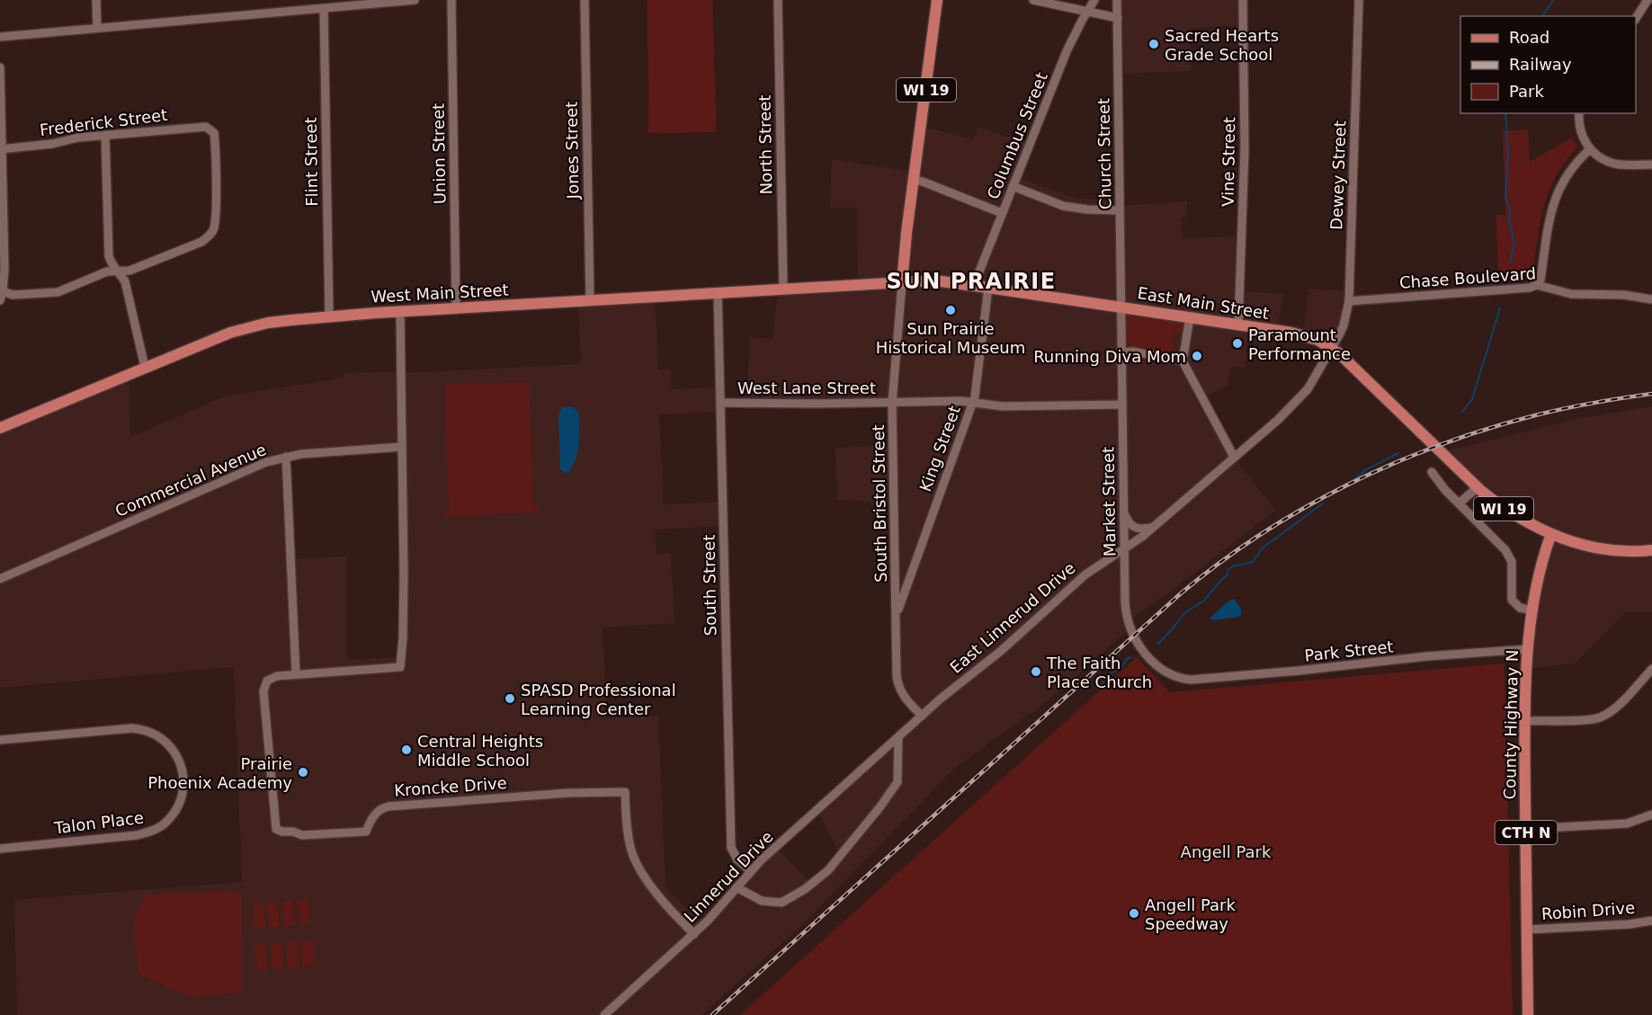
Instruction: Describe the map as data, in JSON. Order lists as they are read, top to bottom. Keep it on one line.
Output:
{"streets":{"main road":["WI 19","West Main Street","East Main Street","County Highway N","CTH N"],"street":["Frederick Street","Columbus Street","North Street","Jones Street","Union Street","Church Street","Flint Street","Vine Street","Dewey Street","Chase Boulevard","West Lane Street","King Street","Commercial Avenue","Market Street","South Bristol Street","South Street","East Linnerud Drive","Park Street","Kroncke Drive","Talon Place","Linnerud Drive","Robin Drive"]},"crossings":[["WI 19","West Main Street"],["WI 19","East Main Street"],["WI 19","South Bristol Street"],["Columbus Street","East Main Street"],["North Street","West Main Street"],["Jones Street","West Main Street"],["Union Street","West Main Street"],["Church Street","East Main Street"],["Church Street","Market Street"],["Flint Street","West Main Street"],["Vine Street","East Main Street"],["Dewey Street","Chase Boulevard"],["Dewey Street","East Main Street"],["Dewey Street","East Linnerud Drive"],["West Main Street","East Main Street"],["West Main Street","South Bristol Street"],["West Main Street","South Street"],["West Main Street","Kroncke Drive"],["East Main Street","King Street"],["East Main Street","Market Street"],["East Main Street","South Bristol Street"],["East Main Street","East Linnerud Drive"],["East Main Street","County Highway N"],["West Lane Street","King Street"],["West Lane Street","Market Street"],["West Lane Street","South Bristol Street"],["West Lane Street","South Street"],["King Street","South Bristol Street"],["Commercial Avenue","Kroncke Drive"],["Market Street","East Linnerud Drive"],["Market Street","Park Street"],["South Bristol Street","East Linnerud Drive"],["South Street","Linnerud Drive"],["East Linnerud Drive","Linnerud Drive"],["Park Street","County Highway N"],["County Highway N","Robin Drive"],["Kroncke Drive","Linnerud Drive"]],"districts":["SUN PRAIRIE"],"parks":["Angell Park"],"places":["Sacred Hearts Grade School","Sun Prairie Historical Museum","Paramount Performance","Running Diva Mom","The Faith Place Church","SPASD Professional Learning Center","Central Heights Middle School","Prairie Phoenix Academy","Angell Park Speedway"],"legend":["Road","Railway","Park"]}
